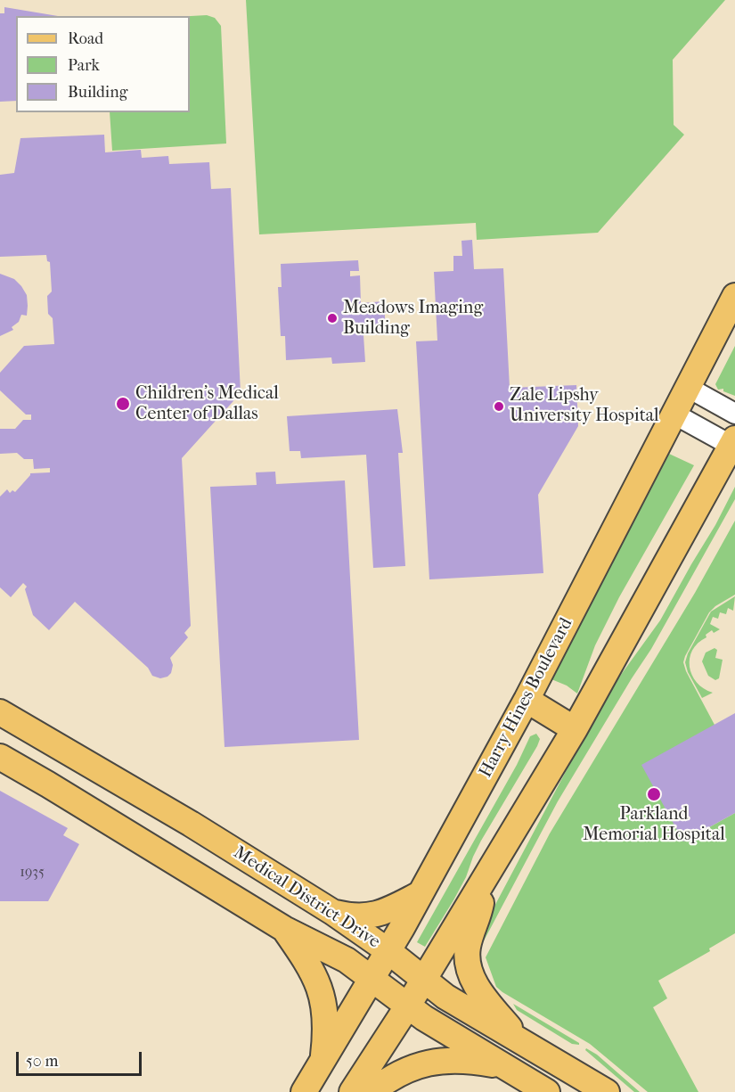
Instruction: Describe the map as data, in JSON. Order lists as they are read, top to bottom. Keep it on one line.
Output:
{"streets":{"main road":["Harry Hines Boulevard","Medical District Drive"]},"crossings":[["Harry Hines Boulevard","Medical District Drive"]],"places":["Meadows Imaging Building","Children's Medical Center of Dallas","Zale Lipshy University Hospital","Parkland Memorial Hospital"],"house_numbers":["1935"],"legend":["Road","Park","Building"],"scale_bar":"50 m"}
